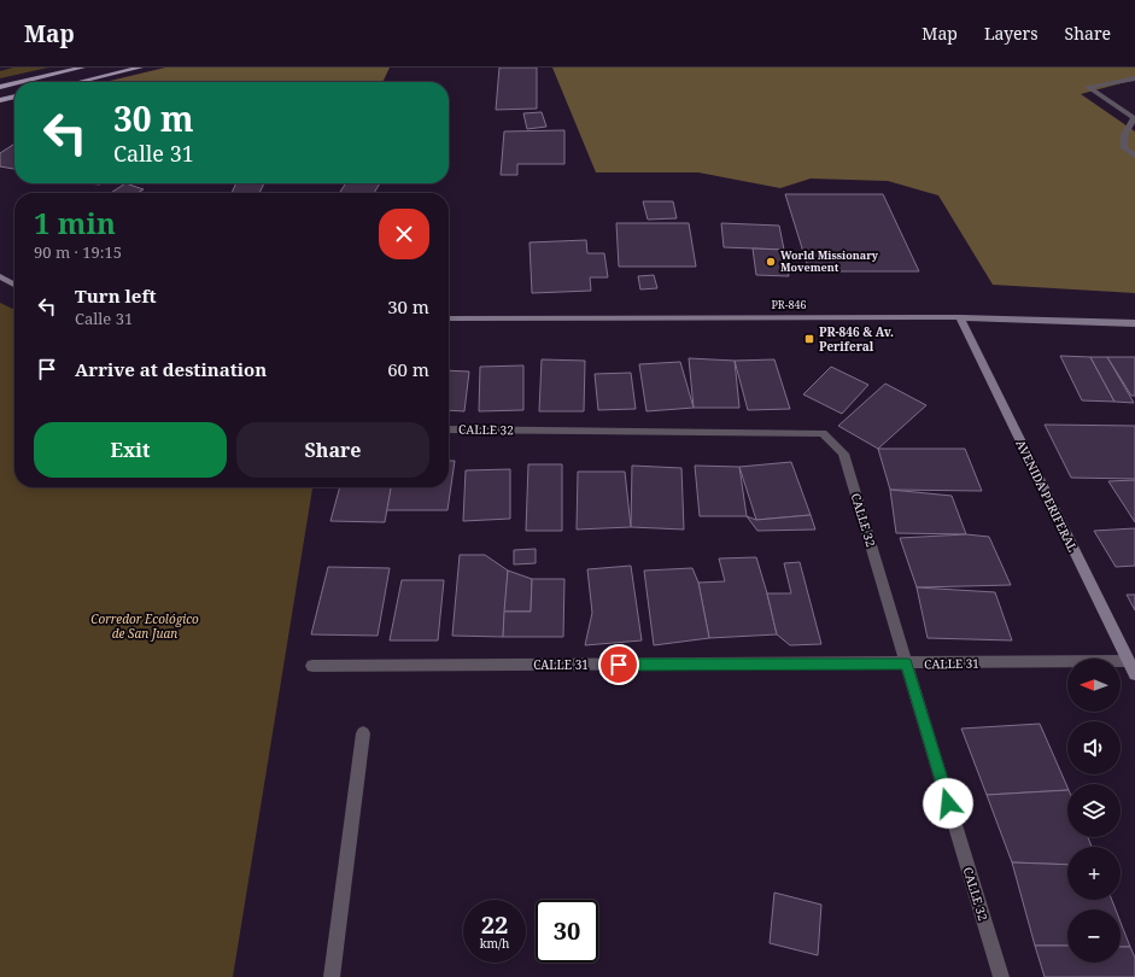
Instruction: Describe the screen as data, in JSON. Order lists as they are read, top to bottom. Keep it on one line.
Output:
{"streets":{"street":["PR-846","CALLE 32","AVENIDA PERIFERAL","CALLE 31"]},"crossings":[["PR-846","AVENIDA PERIFERAL"],["CALLE 32","CALLE 31"],["AVENIDA PERIFERAL","CALLE 31"]],"parks":["Corredor Ecológico de San Juan"],"places":{"other":["World Missionary Movement"],"transit":["PR-846 & Av. Periferal"]},"north":"left","page":{"header":"Map","nav":["Map","Layers","Share"],"turn":["30 m","Calle 31"],"heading":["1 min","90 m · 19:15"],"list":[{"name":"Turn left","note":"Calle 31","value":"30 m"},{"name":"Arrive at destination","value":"60 m"}],"buttons":["Exit","Share"],"map_buttons":["+","−"],"speed":"22 km/h","limit":"30"}}
